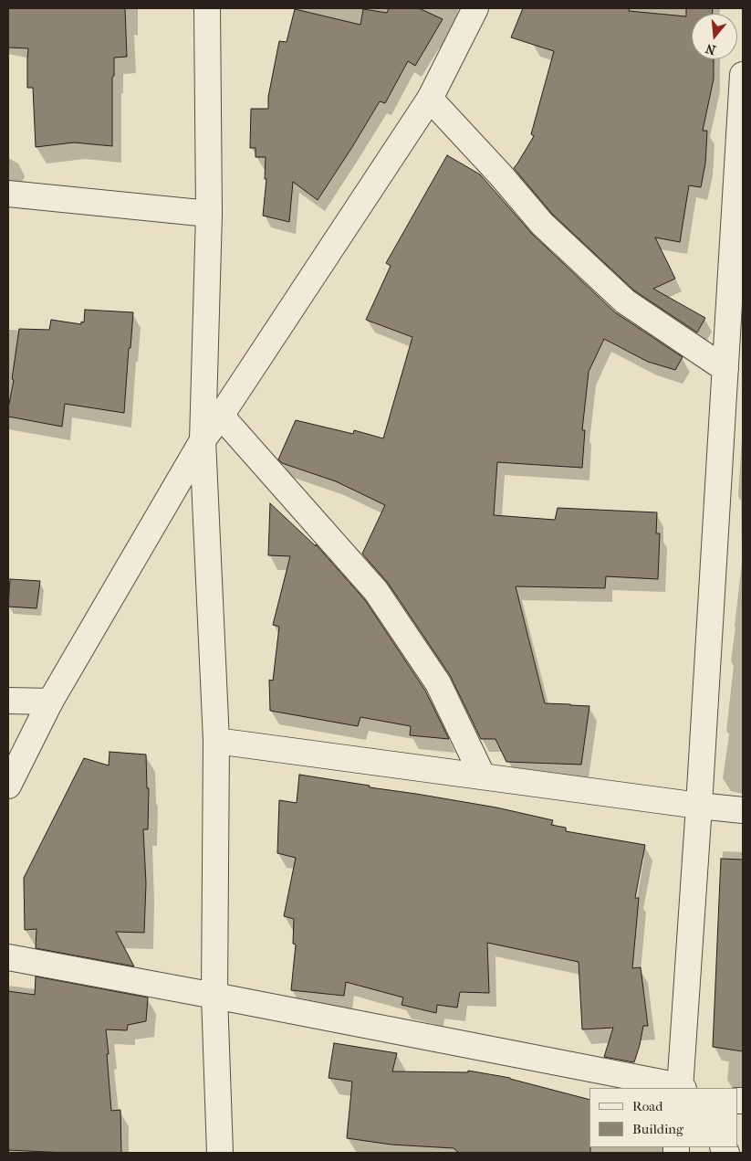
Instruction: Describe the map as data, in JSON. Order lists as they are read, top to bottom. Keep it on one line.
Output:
{"legend":["Road","Building"],"north":"bottom"}
